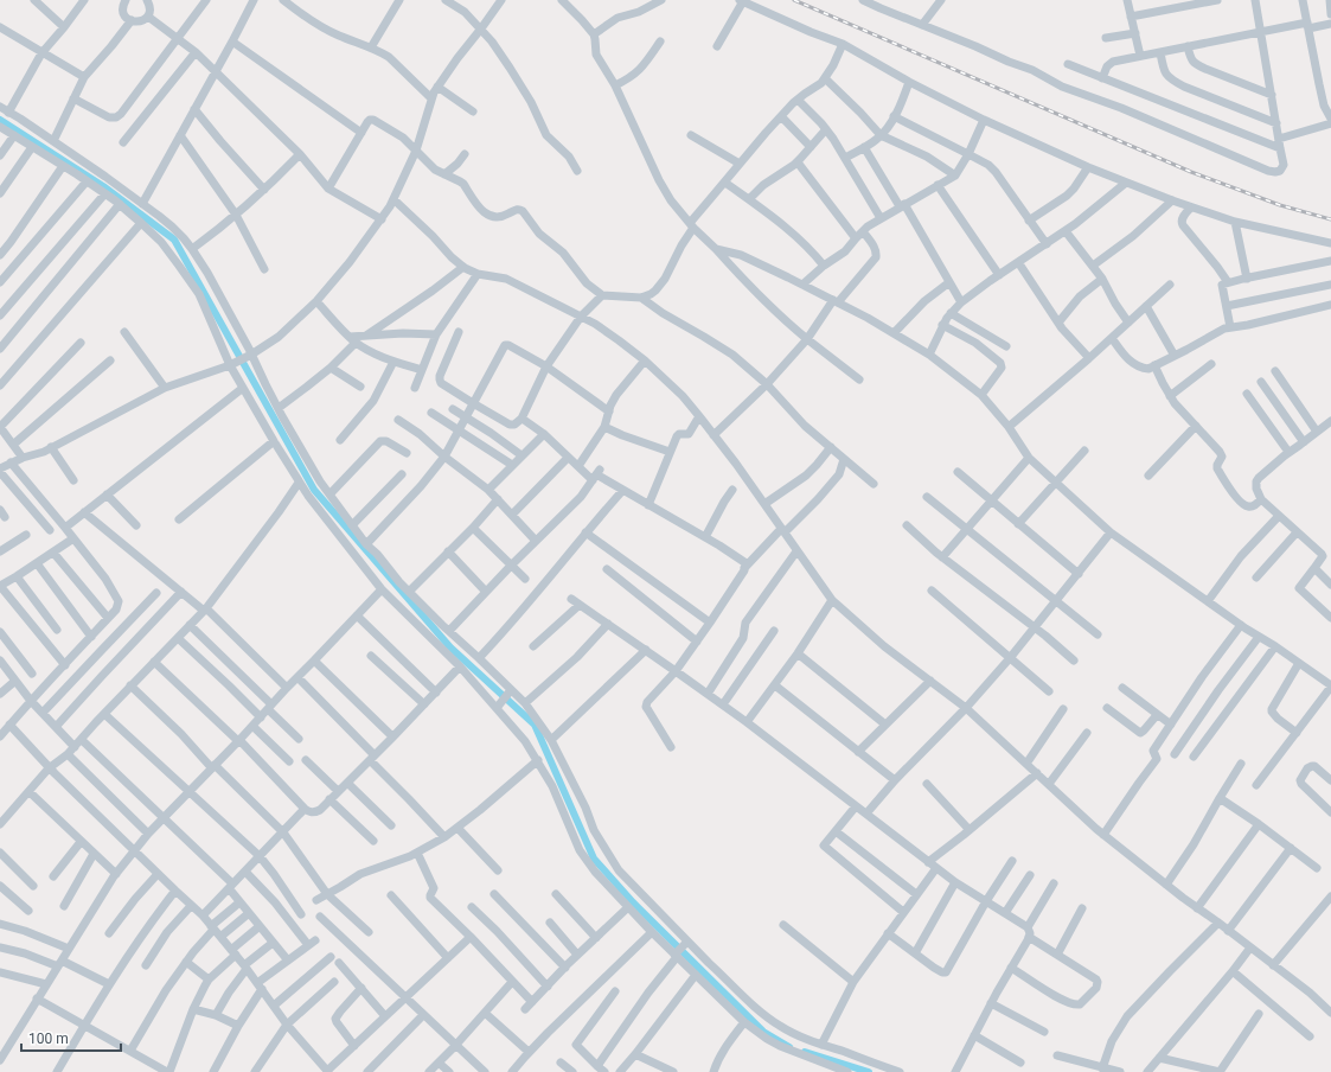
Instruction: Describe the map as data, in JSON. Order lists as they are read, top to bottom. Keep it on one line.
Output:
{"scale_bar":"100 m"}
